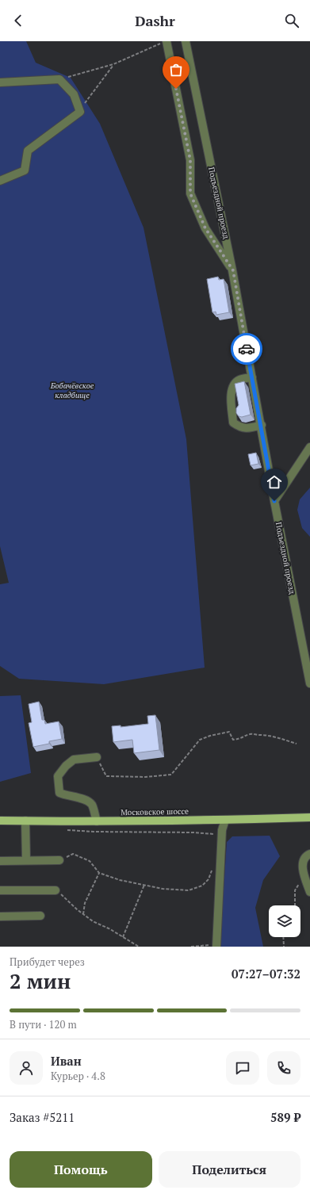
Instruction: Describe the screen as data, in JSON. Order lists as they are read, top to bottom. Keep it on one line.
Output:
{"streets":{"main road":["Московское шоссе"],"street":["Подъездной проезд"]},"parks":["Бобачёвское кладбище"],"page":{"header":"Dashr","heading":["2 мин","Прибудет через","07:27–07:32"],"panel":["Иван","Курьер · 4.8","Заказ #5211","589 ₽"],"bar":"В пути · 120 m","buttons":["Помощь","Поделиться"]}}
